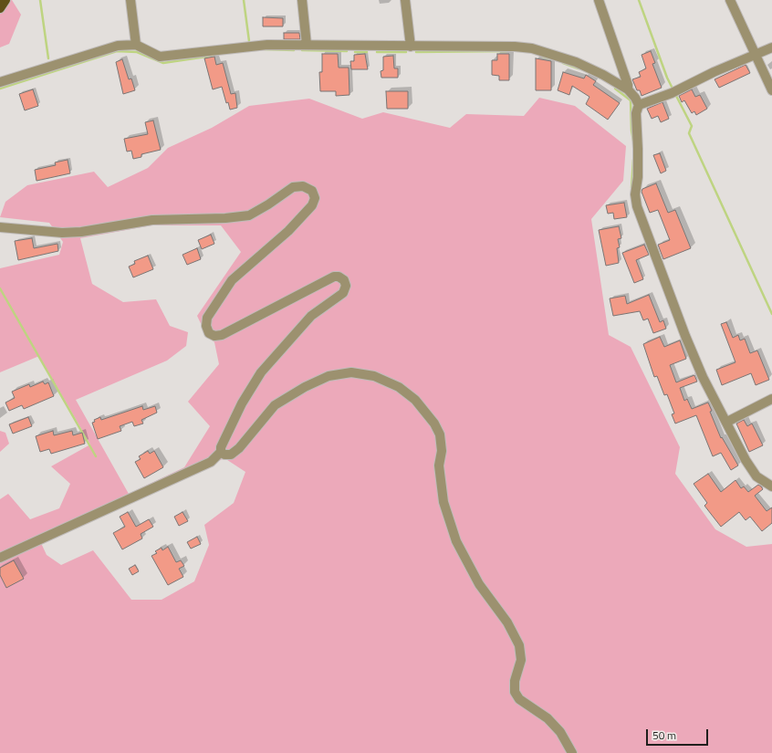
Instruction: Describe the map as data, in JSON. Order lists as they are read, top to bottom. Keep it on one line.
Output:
{"scale_bar":"50 m"}
